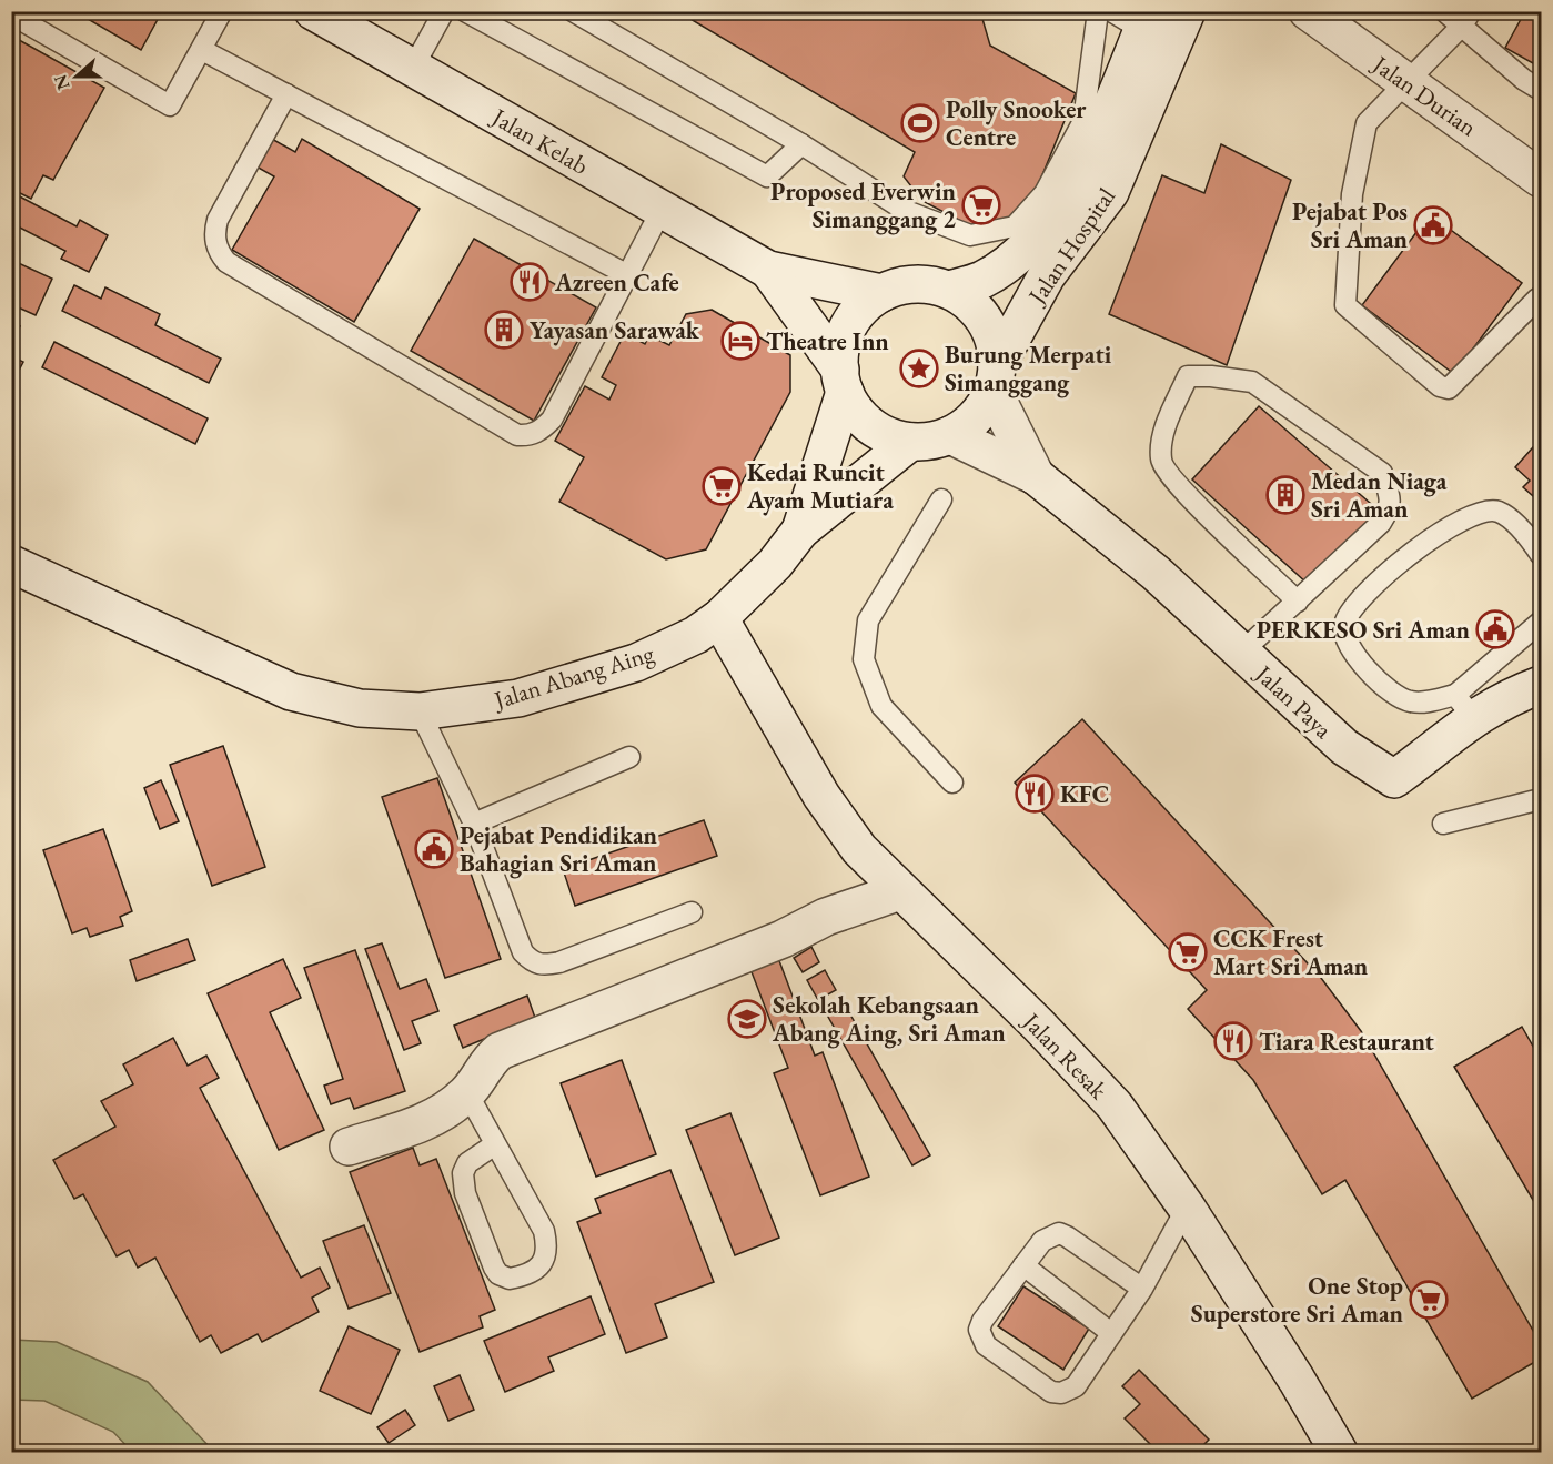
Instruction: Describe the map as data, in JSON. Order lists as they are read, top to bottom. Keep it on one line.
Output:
{"streets":{"street":["Jalan Durian","Jalan Kelab","Jalan Hospital","Jalan Abang Aing","Jalan Paya","Jalan Resak"]},"crossings":[["Jalan Kelab","Jalan Hospital"],["Jalan Abang Aing","Jalan Resak"]],"places":{"sports":["Polly Snooker Centre"],"supermarket":["Proposed Everwin Simanggang 2","Kedai Runcit Ayam Mutiara","CCK Frest Mart Sri Aman","One Stop Superstore Sri Aman"],"public building":["Pejabat Pos Sri Aman","PERKESO Sri Aman","Pejabat Pendidikan Bahagian Sri Aman"],"restaurant":["Azreen Cafe","KFC","Tiara Restaurant"],"building":["Yayasan Sarawak","Medan Niaga Sri Aman"],"hotel":["Theatre Inn"],"place":["Burung Merpati Simanggang"],"school or university":["Sekolah Kebangsaan Abang Aing, Sri Aman"]},"north":"left"}
